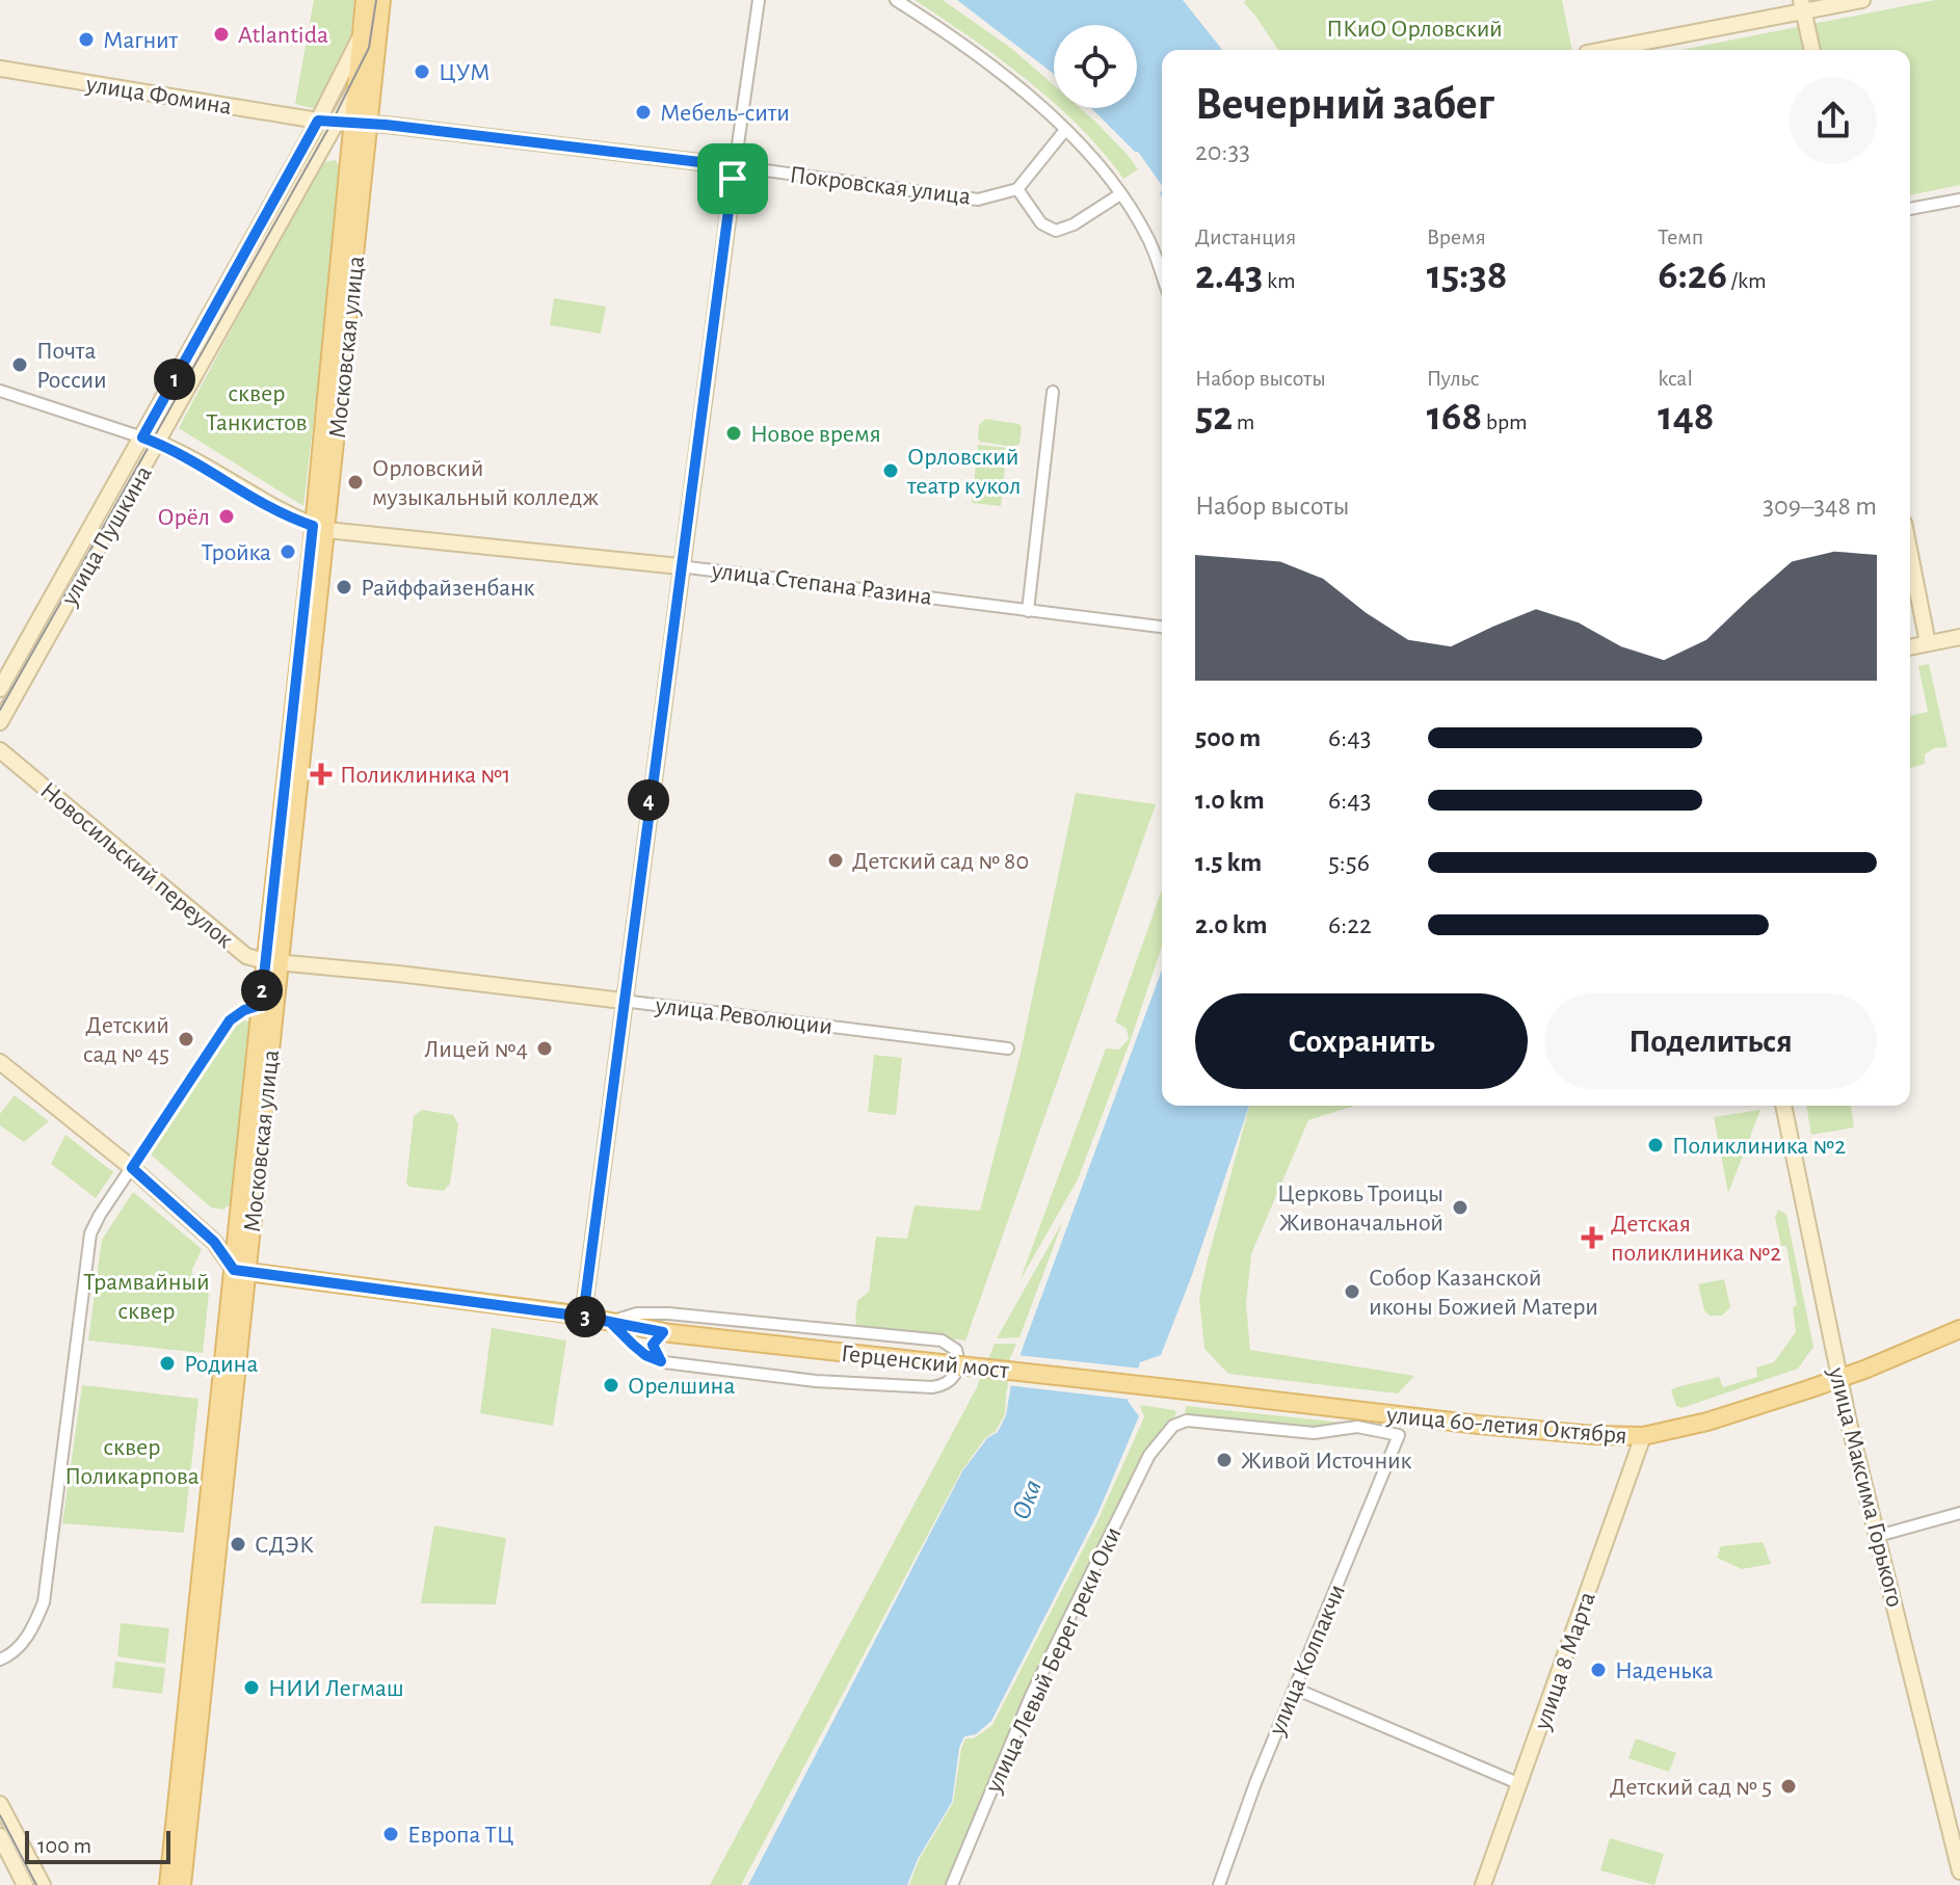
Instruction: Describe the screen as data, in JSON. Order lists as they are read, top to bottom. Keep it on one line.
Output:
{"streets":{"main road":["Московская улица","Герценский мост","улица 60-летия Октября"],"street":["улица Фомина","Покровская улица","улица Пушкина","улица Степана Разина","Новосильский переулок","улица Революции","улица Максима Горького","улица Левый Берег реки Оки","улица Колпакчи","улица 8 Марта"]},"crossings":[["улица Фомина","Покровская улица"],["улица Фомина","Московская улица"],["улица Фомина","улица Пушкина"],["Покровская улица","Московская улица"],["Покровская улица","улица Пушкина"],["Московская улица","улица Пушкина"],["Московская улица","улица Степана Разина"],["Московская улица","Новосильский переулок"],["Московская улица","улица Революции"],["Московская улица","Герценский мост"],["улица Пушкина","улица Степана Разина"],["Новосильский переулок","улица Революции"],["Герценский мост","улица 60-летия Октября"],["улица 60-летия Октября","улица Максима Горького"],["улица 60-летия Октября","улица 8 Марта"],["улица Левый Берег реки Оки","улица Колпакчи"]],"water":["Ока"],"parks":["ПКиО Орловский","сквер Танкистов","Трамвайный сквер","сквер Поликарпова"],"places":{"other":["Atlantida","Магнит","ЦУМ","Мебель-сити","Почта России","Новое время","Орловский театр кукол","Орловский музыкальный колледж","Орёл","Тройка","Райффайзенбанк","Детский сад № 80","Детский сад № 45","Лицей №4","Поликлиника №2","Церковь Троицы Живоначальной","Собор Казанской иконы Божией Матери","Родина","Орелшина","Живой Источник","СДЭК","Наденька","НИИ Легмаш","Детский сад № 5","Европа ТЦ"],"health":["Поликлиника №1","Детская поликлиника №2"]},"scale_bar":"100 m","page":{"heading":["Вечерний забег","20:33"],"stats":[["Дистанция","2.43 km"],["Время","15:38"],["Темп","6:26 /km"],["Набор высоты","52 m"],["Пульс","168 bpm"],["kcal","148"]],"pins":["1","4","2","3"],"chart":["Набор высоты","309–348 m"],"list":[{"name":"500 m","note":"6:43"},{"name":"1.0 km","note":"6:43"},{"name":"1.5 km","note":"5:56"},{"name":"2.0 km","note":"6:22"}],"buttons":["Сохранить","Поделиться"],"scale":"100 m"}}
